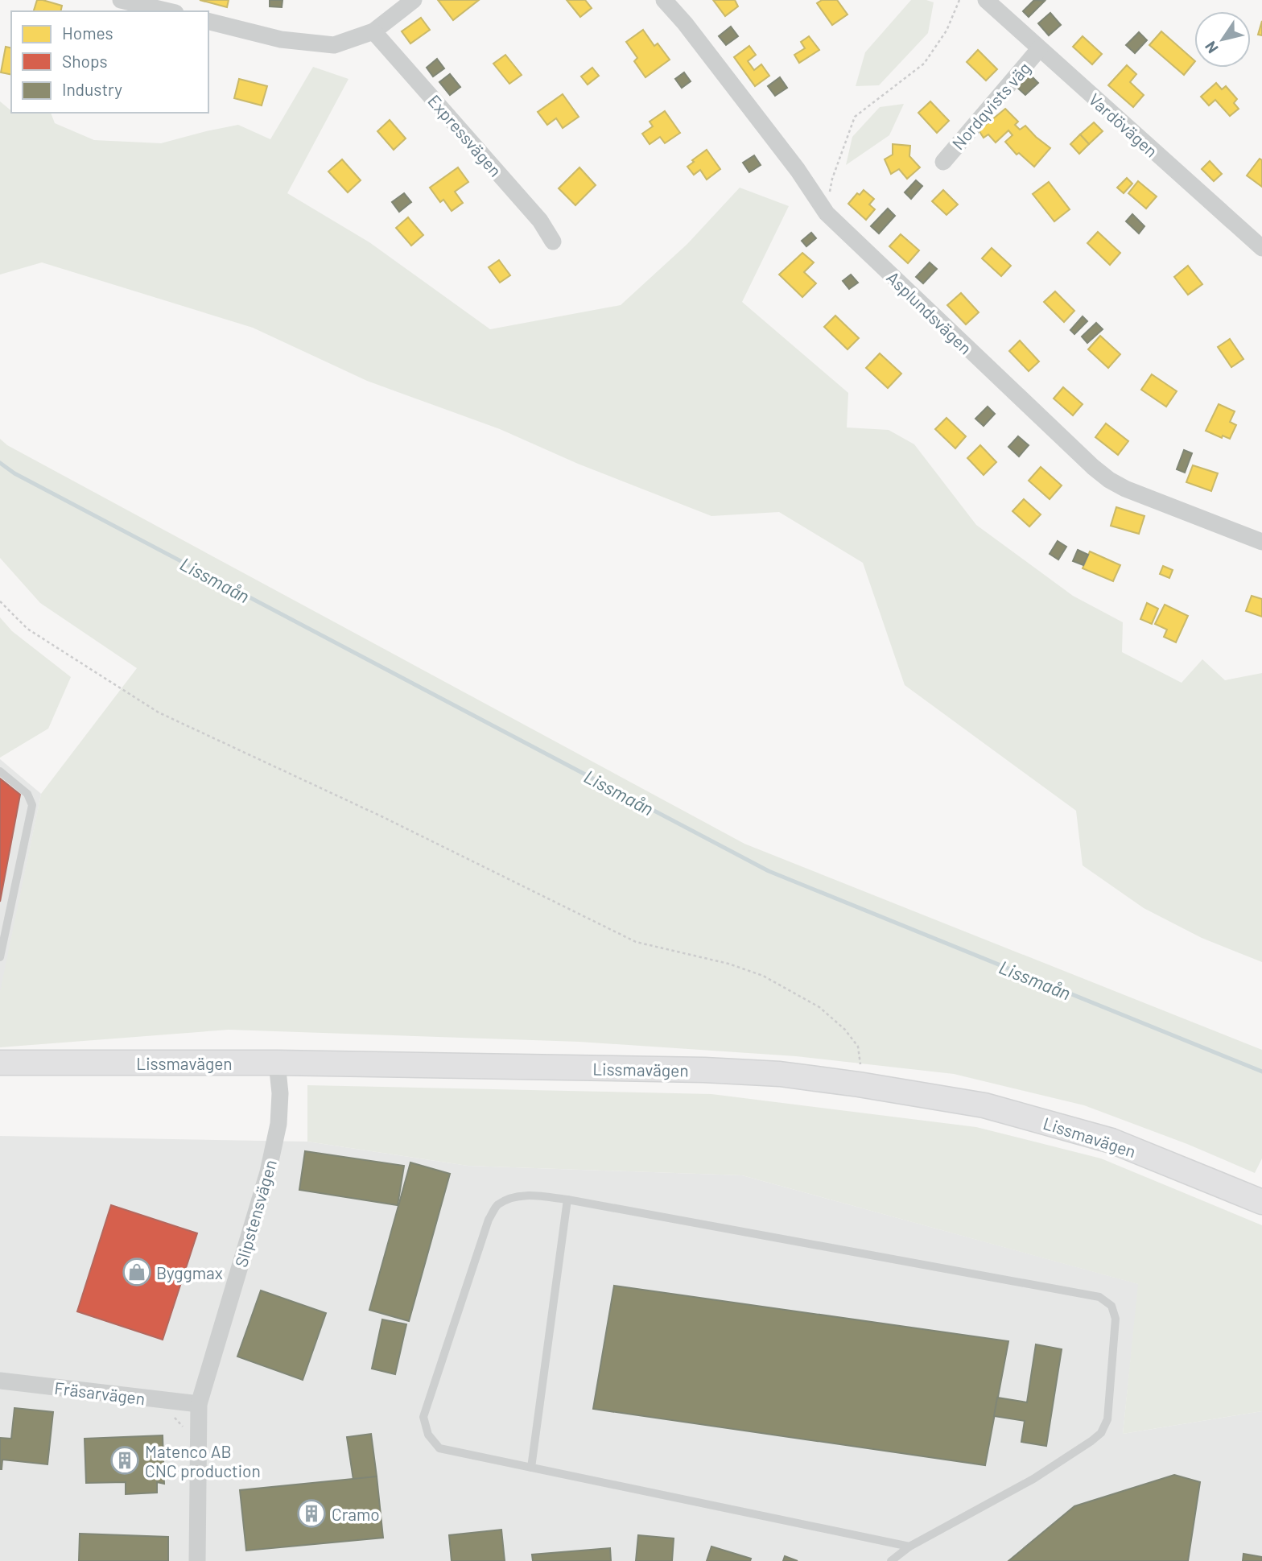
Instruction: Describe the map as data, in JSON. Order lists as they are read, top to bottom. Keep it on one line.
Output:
{"streets":{"street":["Nordqvists väg","Vardövägen","Expressvägen","Asplundsvägen","Lissmavägen","Slipstensvägen","Fräsarvägen"]},"crossings":[["Nordqvists väg","Vardövägen"],["Lissmavägen","Slipstensvägen"],["Slipstensvägen","Fräsarvägen"]],"water":["Lissmaån"],"places":{"shop":["Byggmax"],"building":["Matenco AB CNC production","Cramo"]},"legend":["Homes","Shops","Industry"],"north":"bottom left"}
